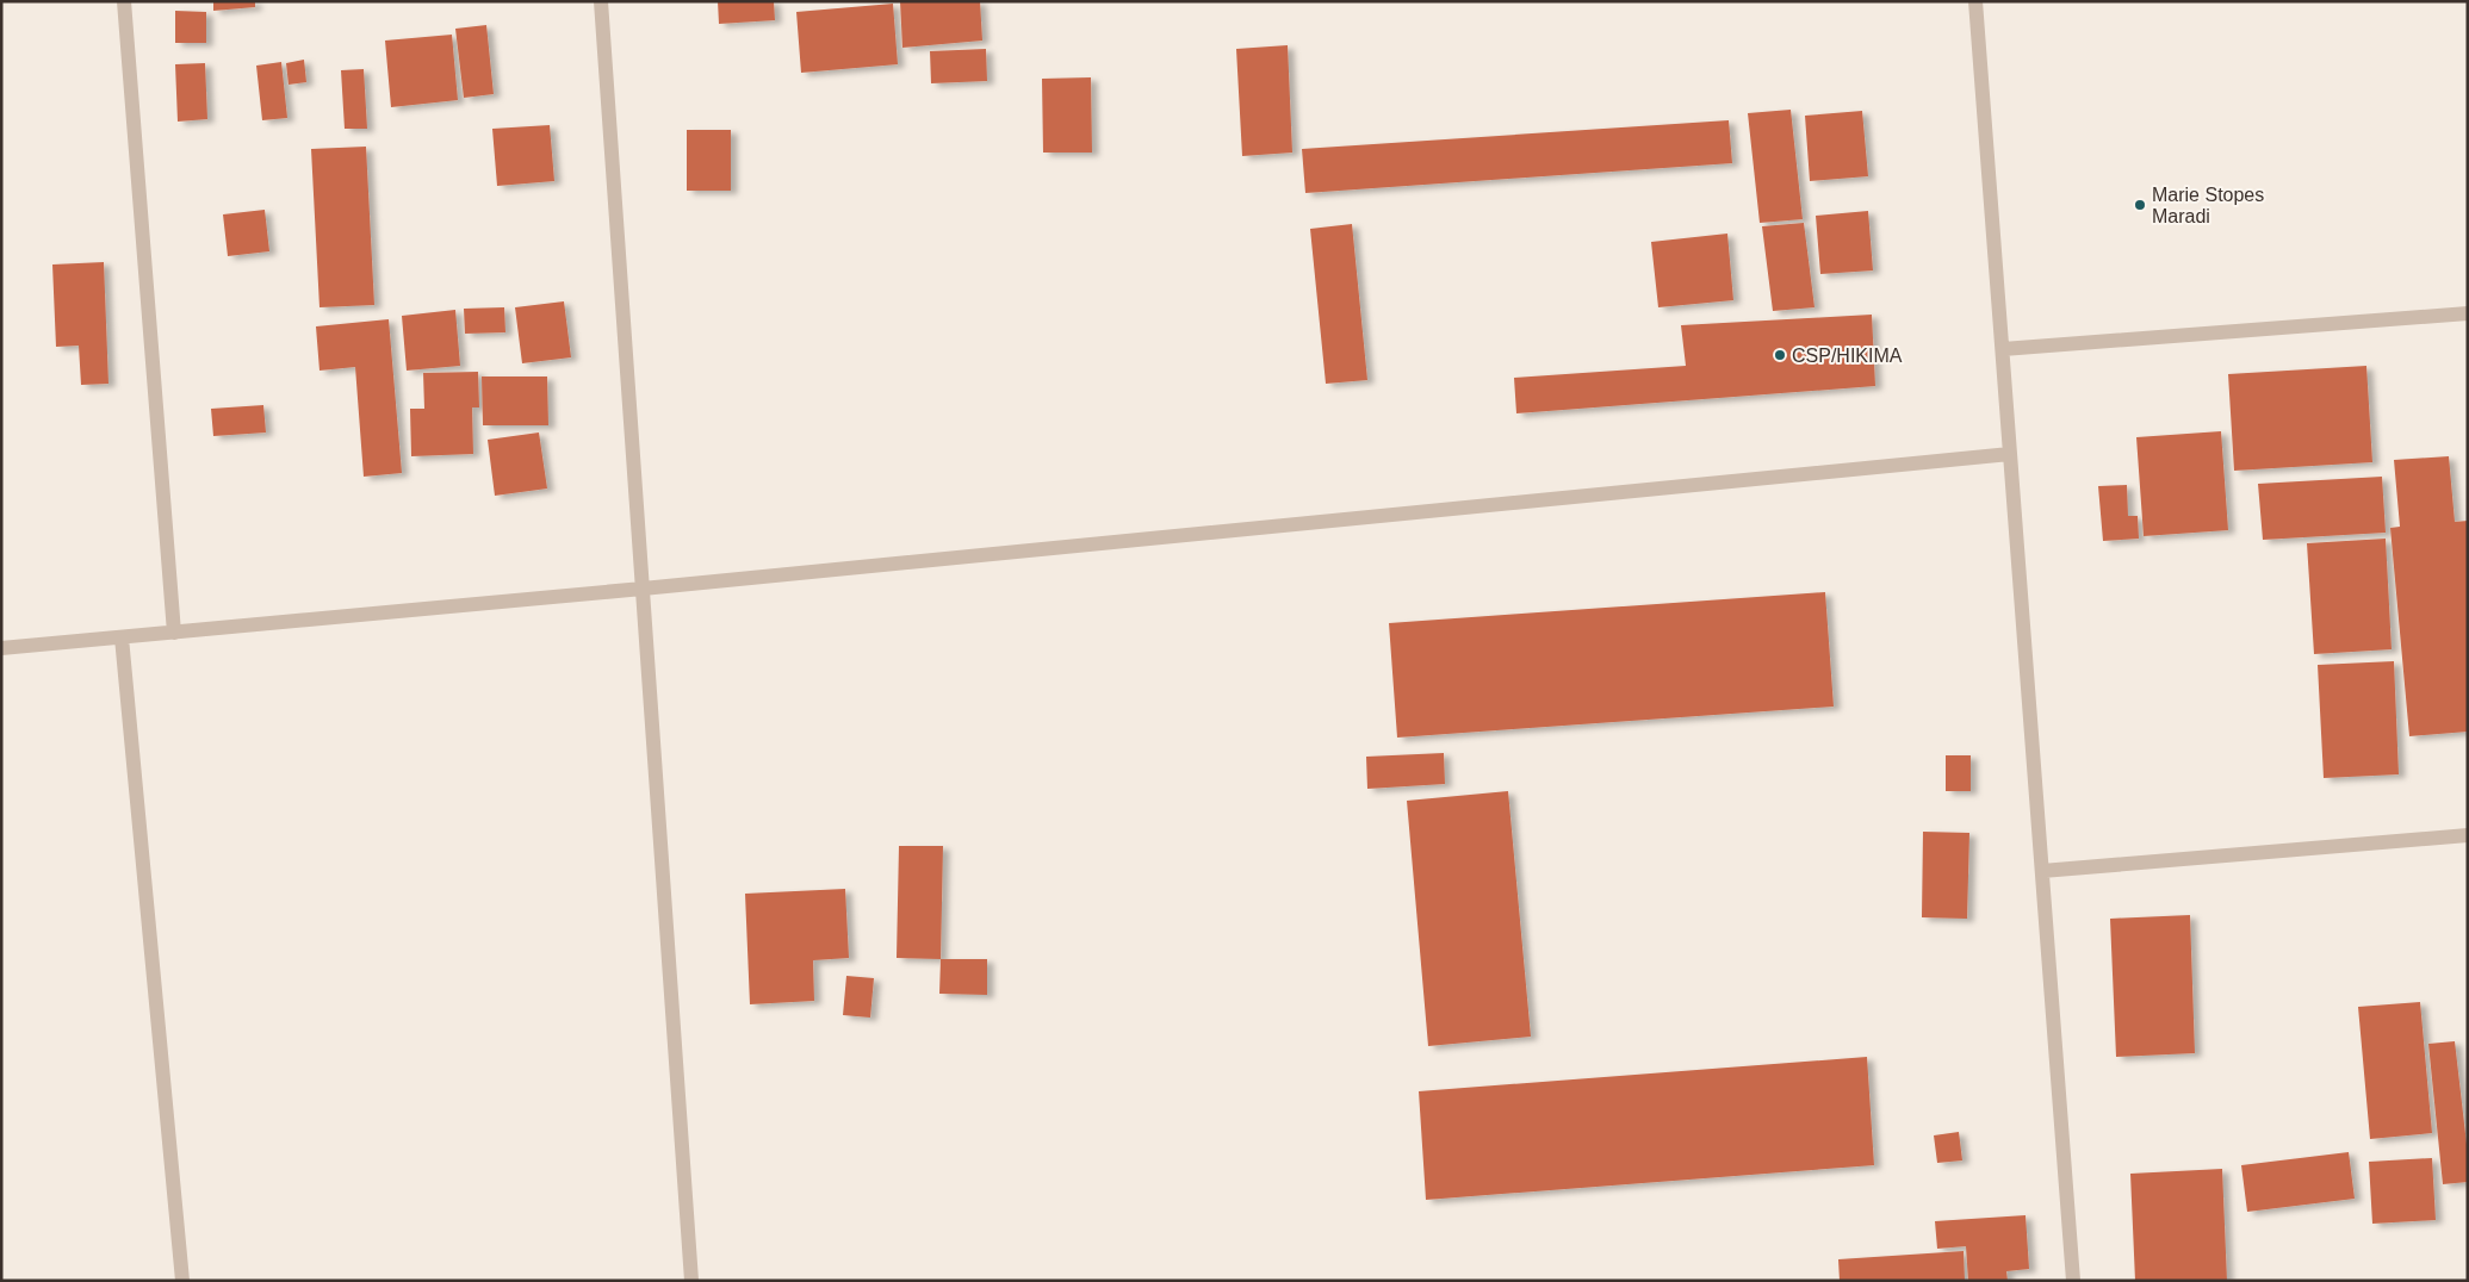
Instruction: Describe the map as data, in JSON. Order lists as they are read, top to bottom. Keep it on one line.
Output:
{"places":["Marie Stopes Maradi","CSP/HIKIMA"]}
